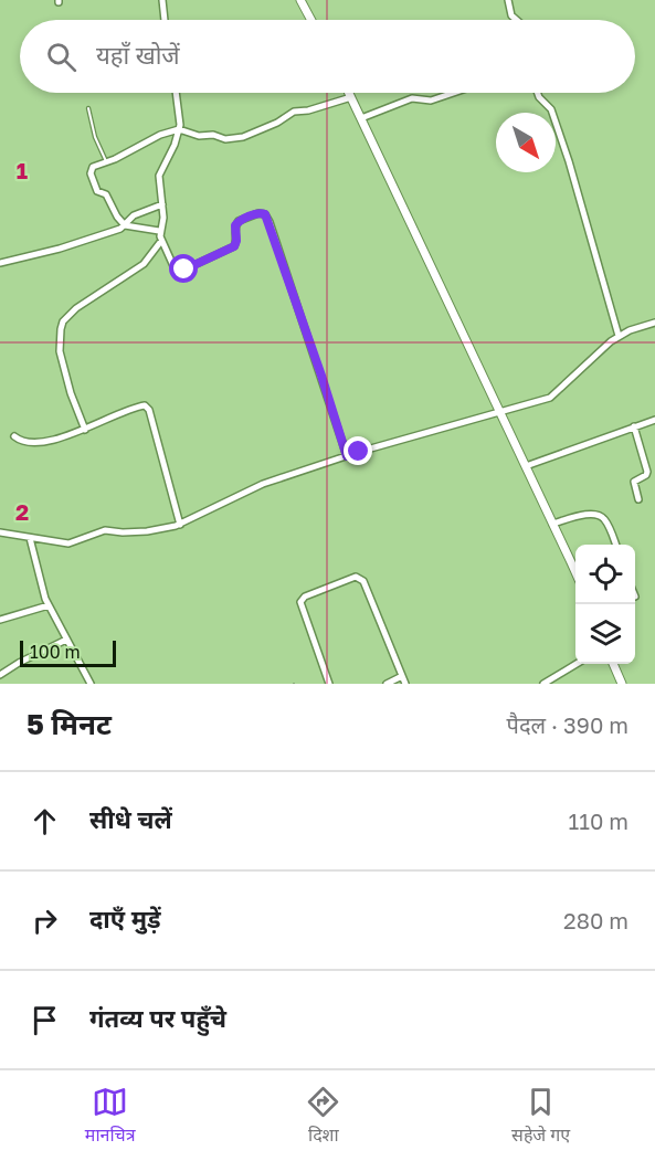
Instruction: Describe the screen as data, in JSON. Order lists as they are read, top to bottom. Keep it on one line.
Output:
{"scale_bar":"100 m","north":"bottom right","page":{"search":"यहाँ खोजें","scale":"100 m","heading":["5 मिनट","पैदल · 390 m"],"list":[["सीधे चलें","110 m"],["दाएँ मुड़ें","280 m"],"गंतव्य पर पहुँचे"],"nav":["मानचित्र","दिशा","सहेजे गए"]},"grid":{"rows":["1","2"]}}
